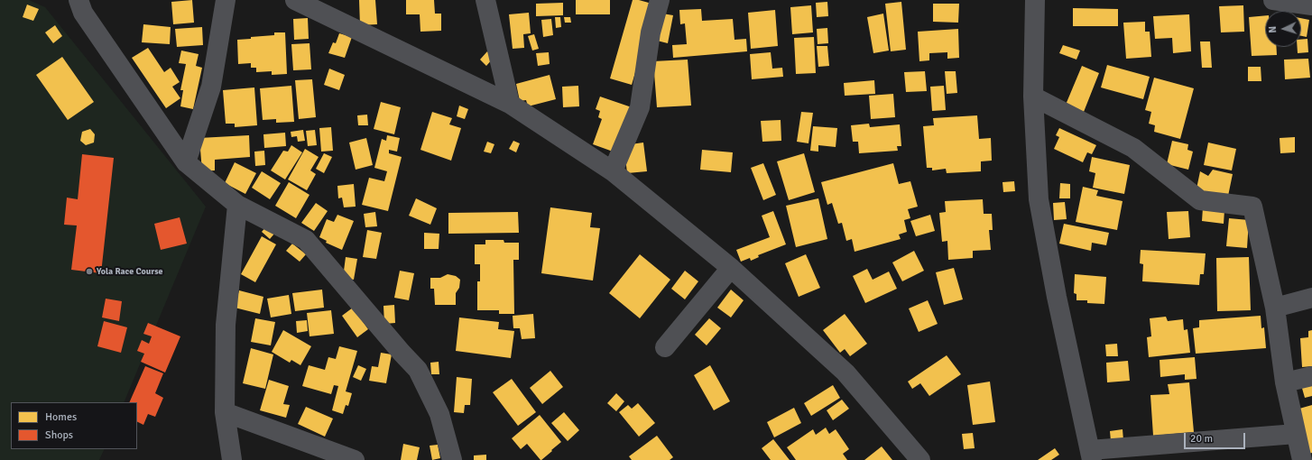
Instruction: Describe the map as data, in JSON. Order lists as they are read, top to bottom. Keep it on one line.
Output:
{"places":["Yola Race Course"],"legend":["Homes","Shops"],"scale_bar":"20 m","north":"left"}
